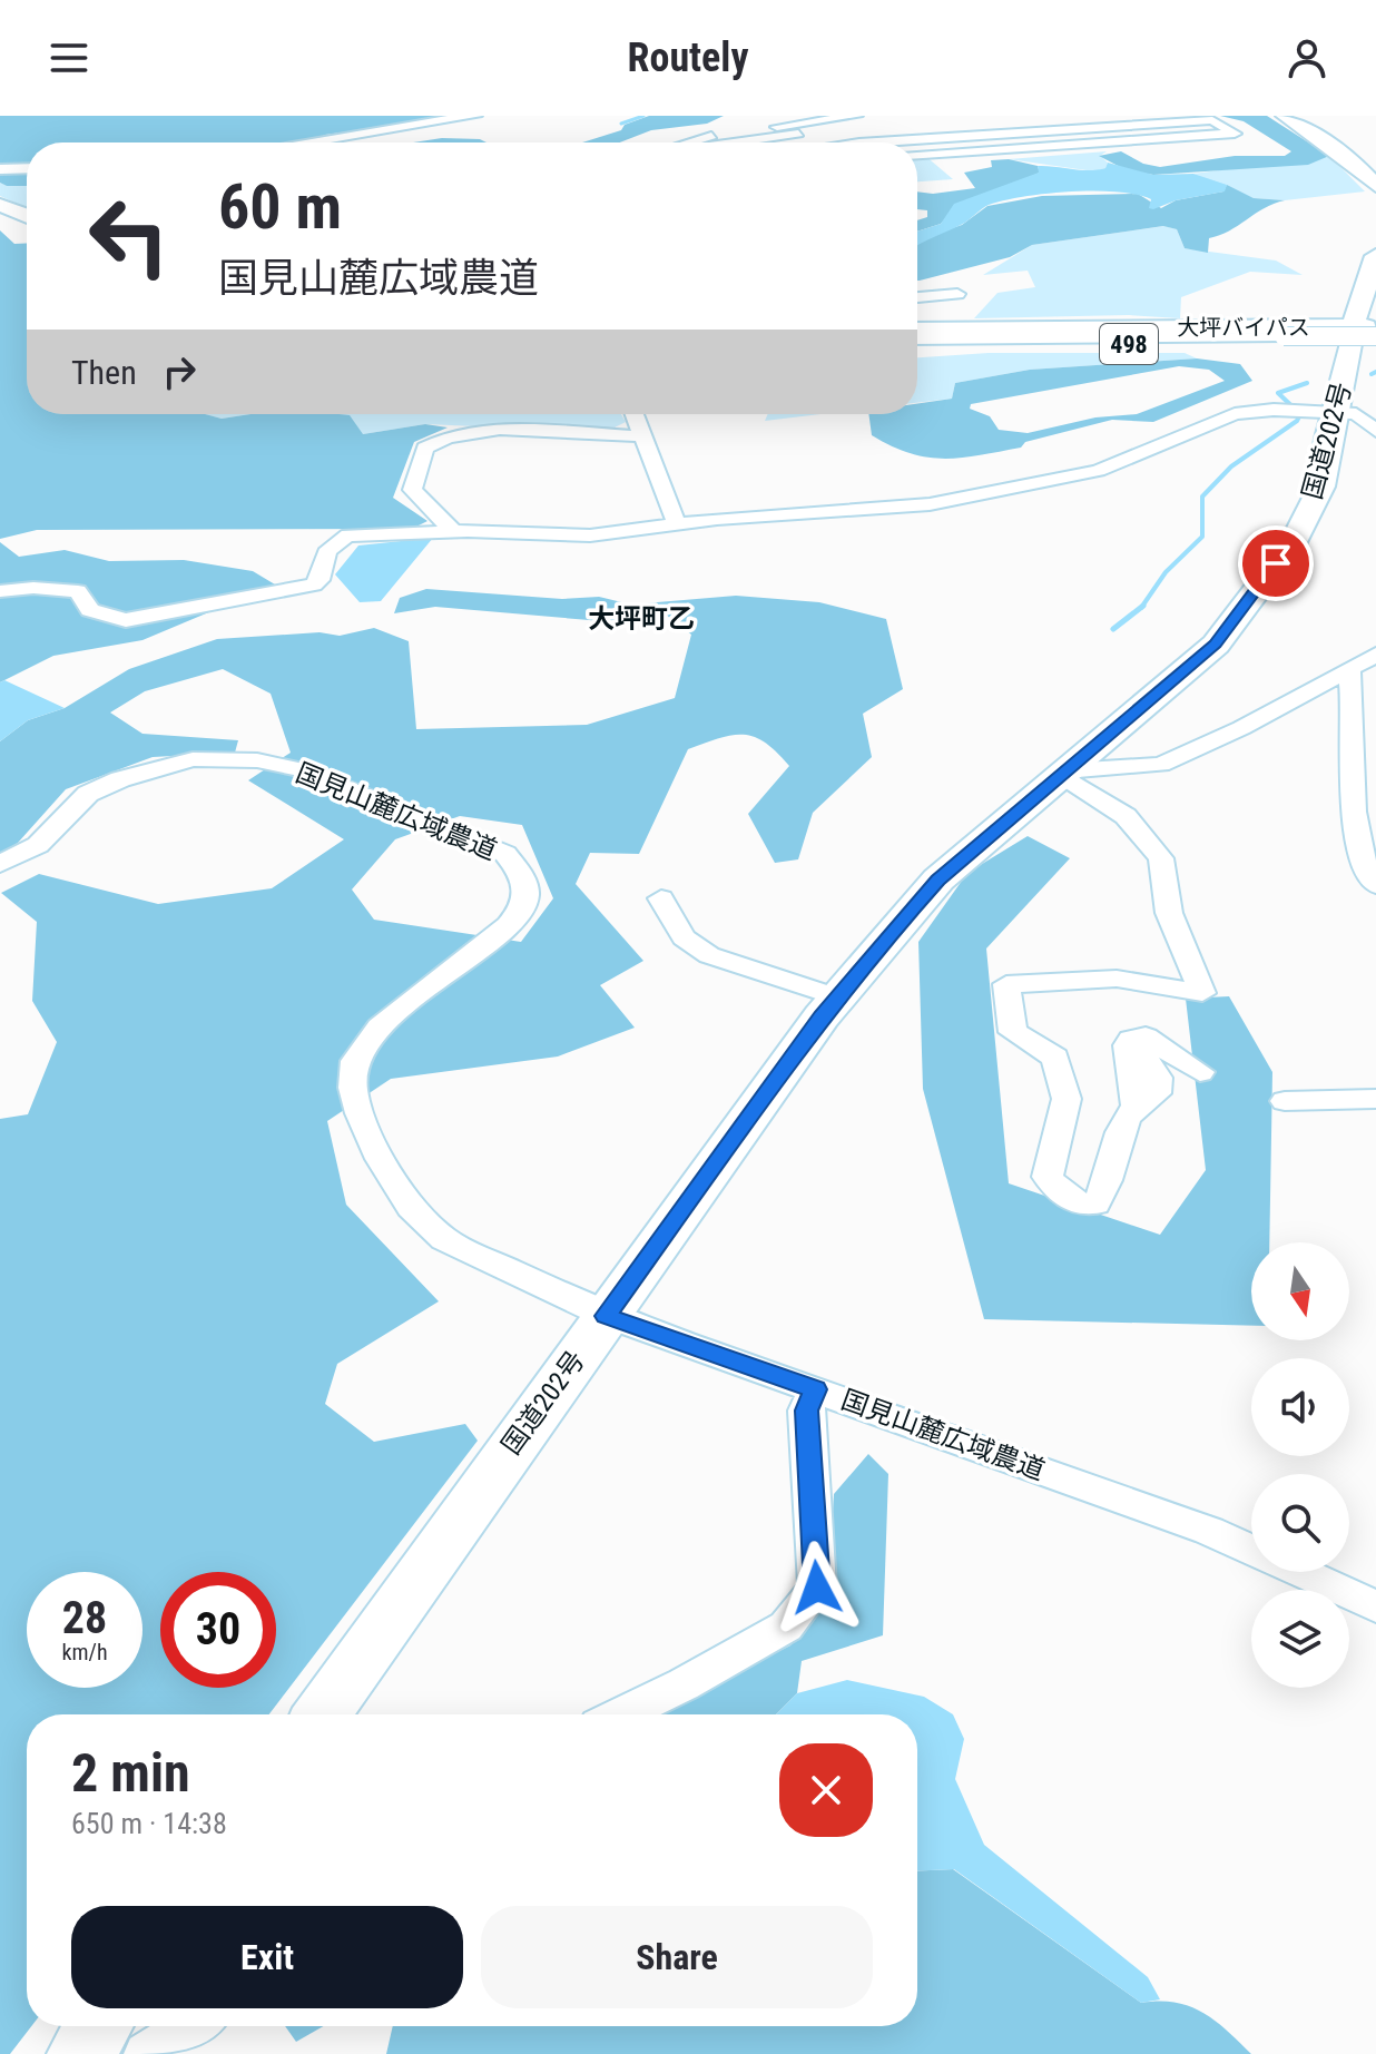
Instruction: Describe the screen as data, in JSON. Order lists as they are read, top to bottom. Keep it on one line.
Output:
{"streets":{"highway":["大坪バイパス","498","国道202号"],"street":["国見山麓広域農道"]},"crossings":[["大坪バイパス","国道202号"],["国道202号","国見山麓広域農道"]],"districts":["大坪町乙"],"north":"bottom","page":{"header":"Routely","turn":["60 m","国見山麓広域農道"],"then":"Then","speed":"28 km/h","limit":"30","heading":["2 min","650 m · 14:38"],"buttons":["Exit","Share"]}}
